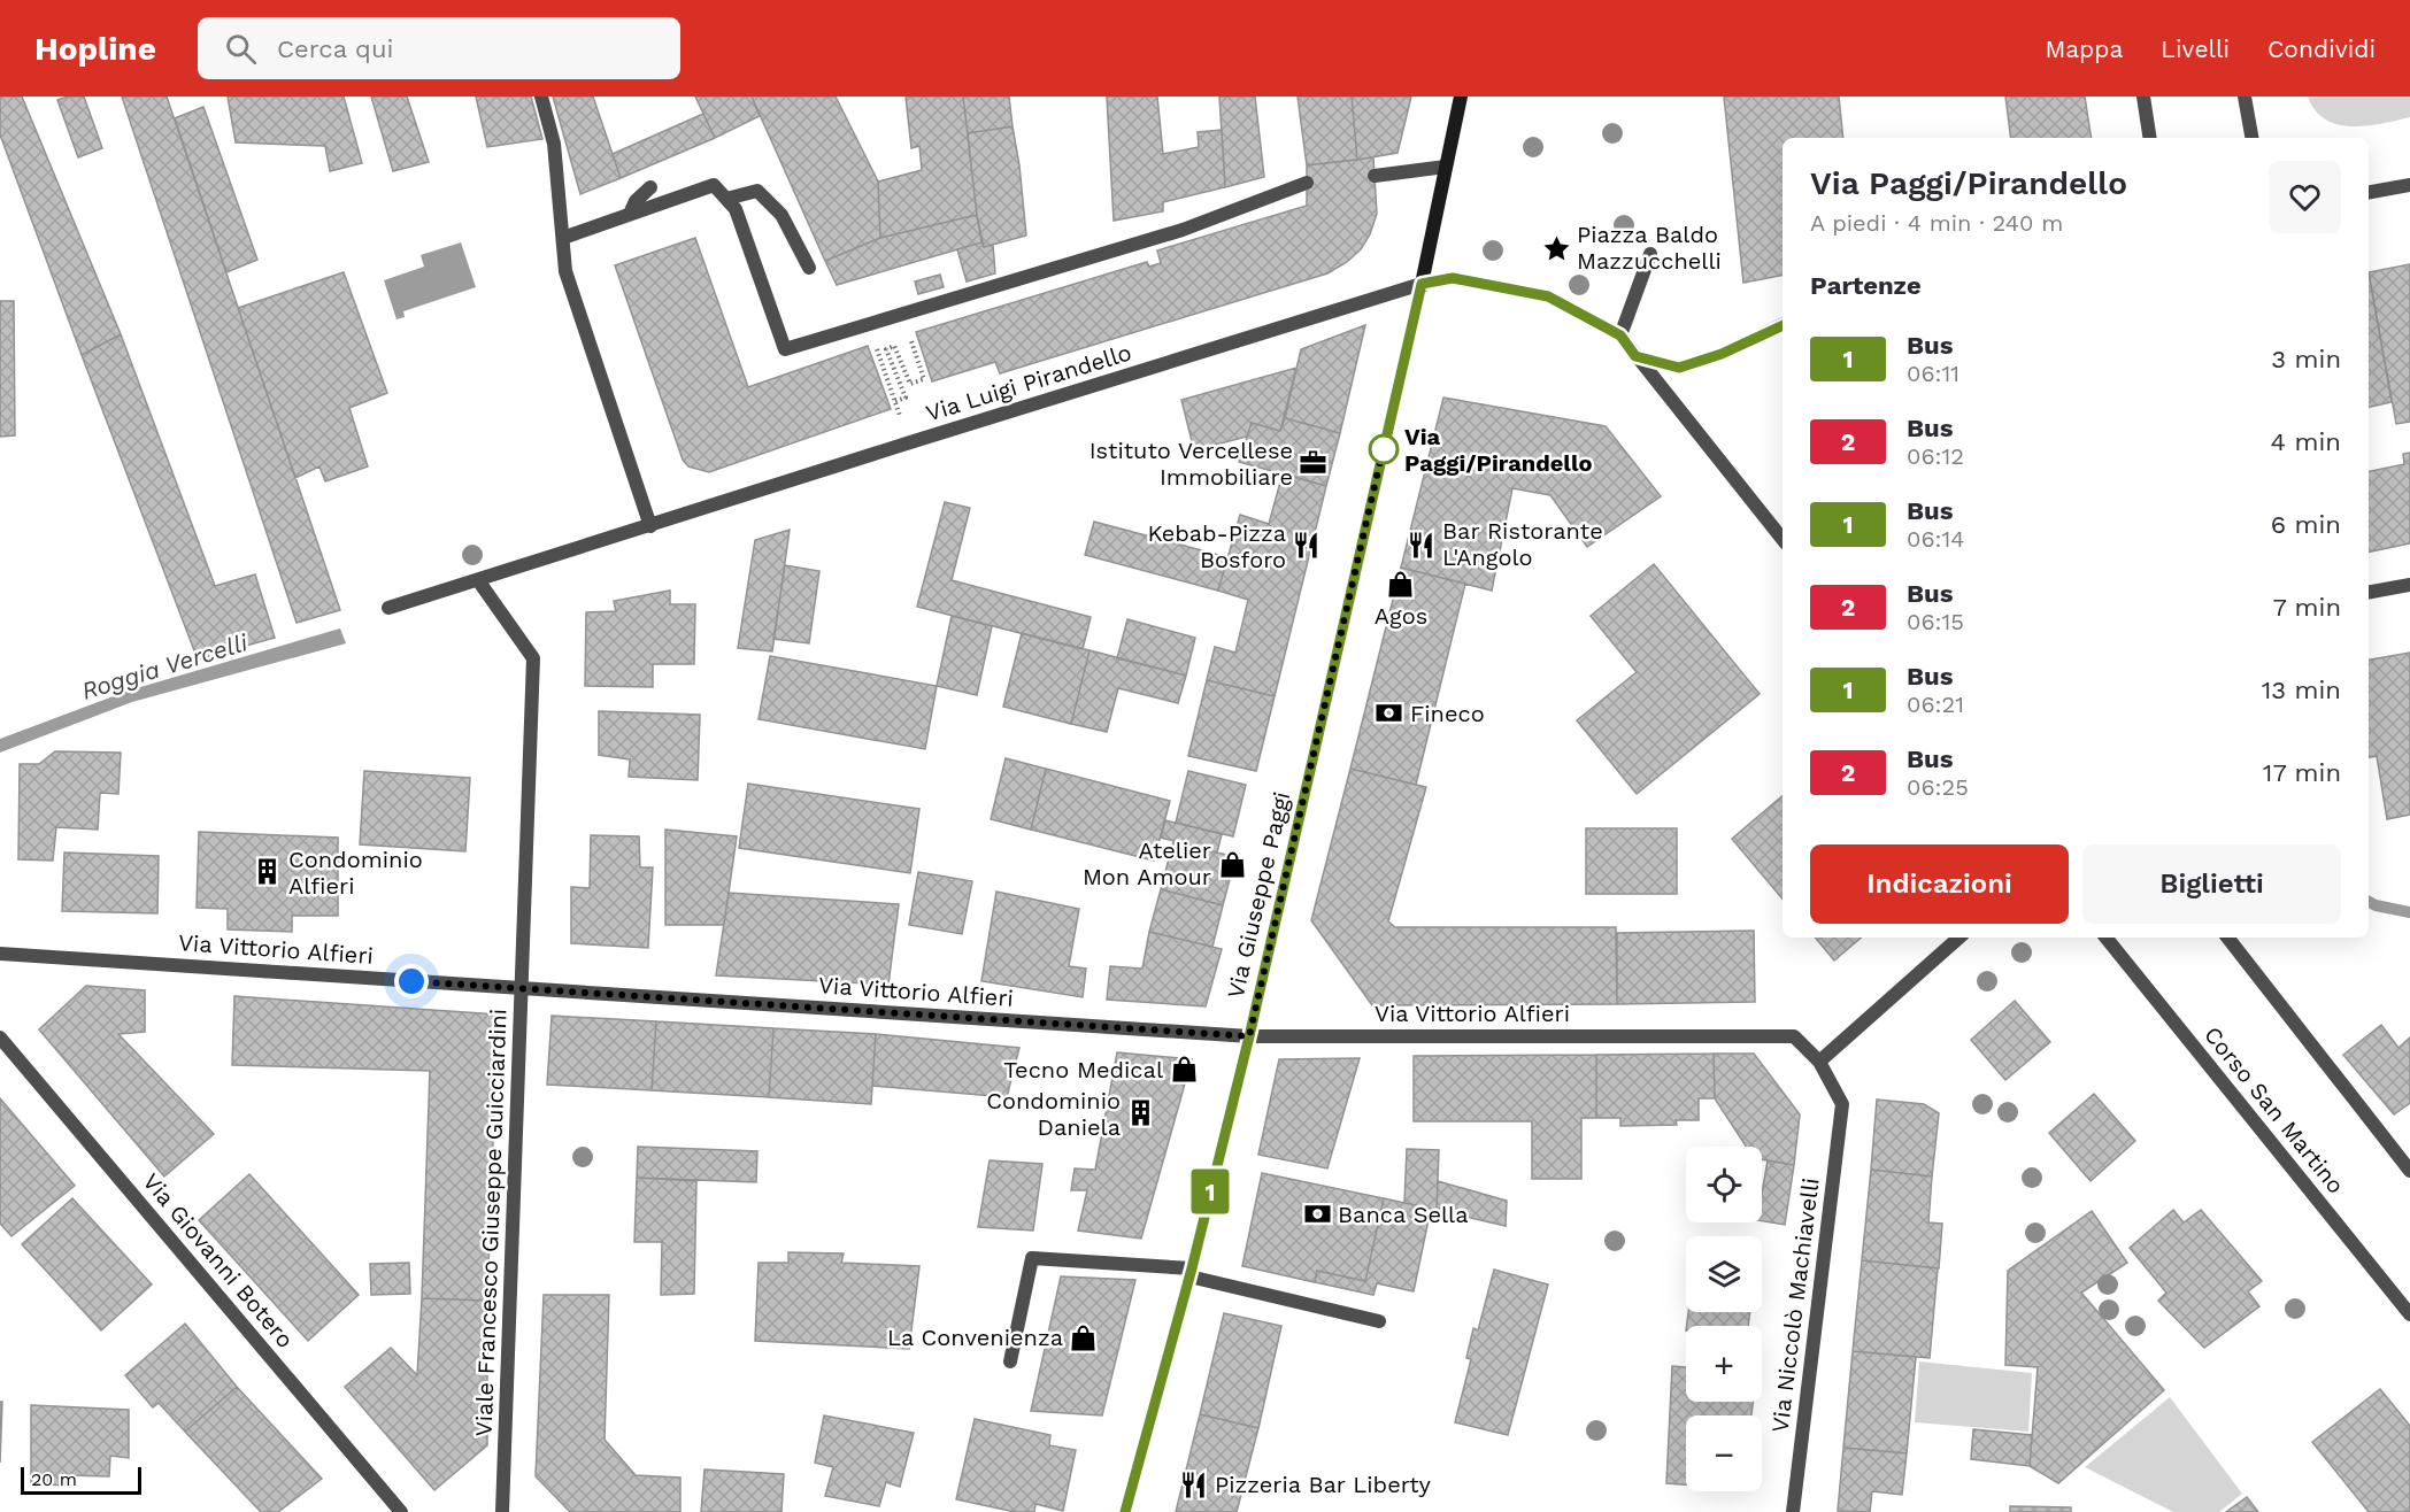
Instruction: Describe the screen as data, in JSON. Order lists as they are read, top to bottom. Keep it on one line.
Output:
{"streets":{"main road":["Via Giuseppe Paggi"],"street":["Via Luigi Pirandello","Via Vittorio Alfieri","Corso San Martino","Viale Francesco Giuseppe Guicciardini","Via Giovanni Botero","Via Niccolò Machiavelli"]},"crossings":[["Via Luigi Pirandello","Via Giuseppe Paggi"],["Via Luigi Pirandello","Viale Francesco Giuseppe Guicciardini"],["Via Giuseppe Paggi","Via Vittorio Alfieri"],["Via Vittorio Alfieri","Viale Francesco Giuseppe Guicciardini"],["Via Vittorio Alfieri","Via Niccolò Machiavelli"]],"water":["Roggia Vercelli"],"places":{"place":["Piazza Baldo Mazzucchelli"],"other":["Via Paggi/Pirandello"],"office":["Istituto Vercellese Immobiliare"],"restaurant":["Bar Ristorante L'Angolo","Kebab-Pizza Bosforo","Pizzeria Bar Liberty"],"shop":["Agos","Atelier Mon Amour","Tecno Medical","La Convenienza"],"bank":["Fineco","Banca Sella"],"building":["Condominio Alfieri","Condominio Daniela"]},"lines":["bus line 1"],"scale_bar":"20 m","page":{"header":"Hopline","search":"Cerca qui","nav":["Mappa","Livelli","Condividi"],"on_map":"1","heading":[["Via Paggi/Pirandello","A piedi · 4 min · 240 m"],"Partenze"],"list":[{"mark":"1","name":"Bus","note":"06:11","value":"3 min"},{"mark":"2","name":"Bus","note":"06:12","value":"4 min"},{"mark":"1","name":"Bus","note":"06:14","value":"6 min"},{"mark":"2","name":"Bus","note":"06:15","value":"7 min"},{"mark":"1","name":"Bus","note":"06:21","value":"13 min"},{"mark":"2","name":"Bus","note":"06:25","value":"17 min"}],"buttons":["Indicazioni","Biglietti"],"map_buttons":["+","−"],"scale":"20 m"}}
